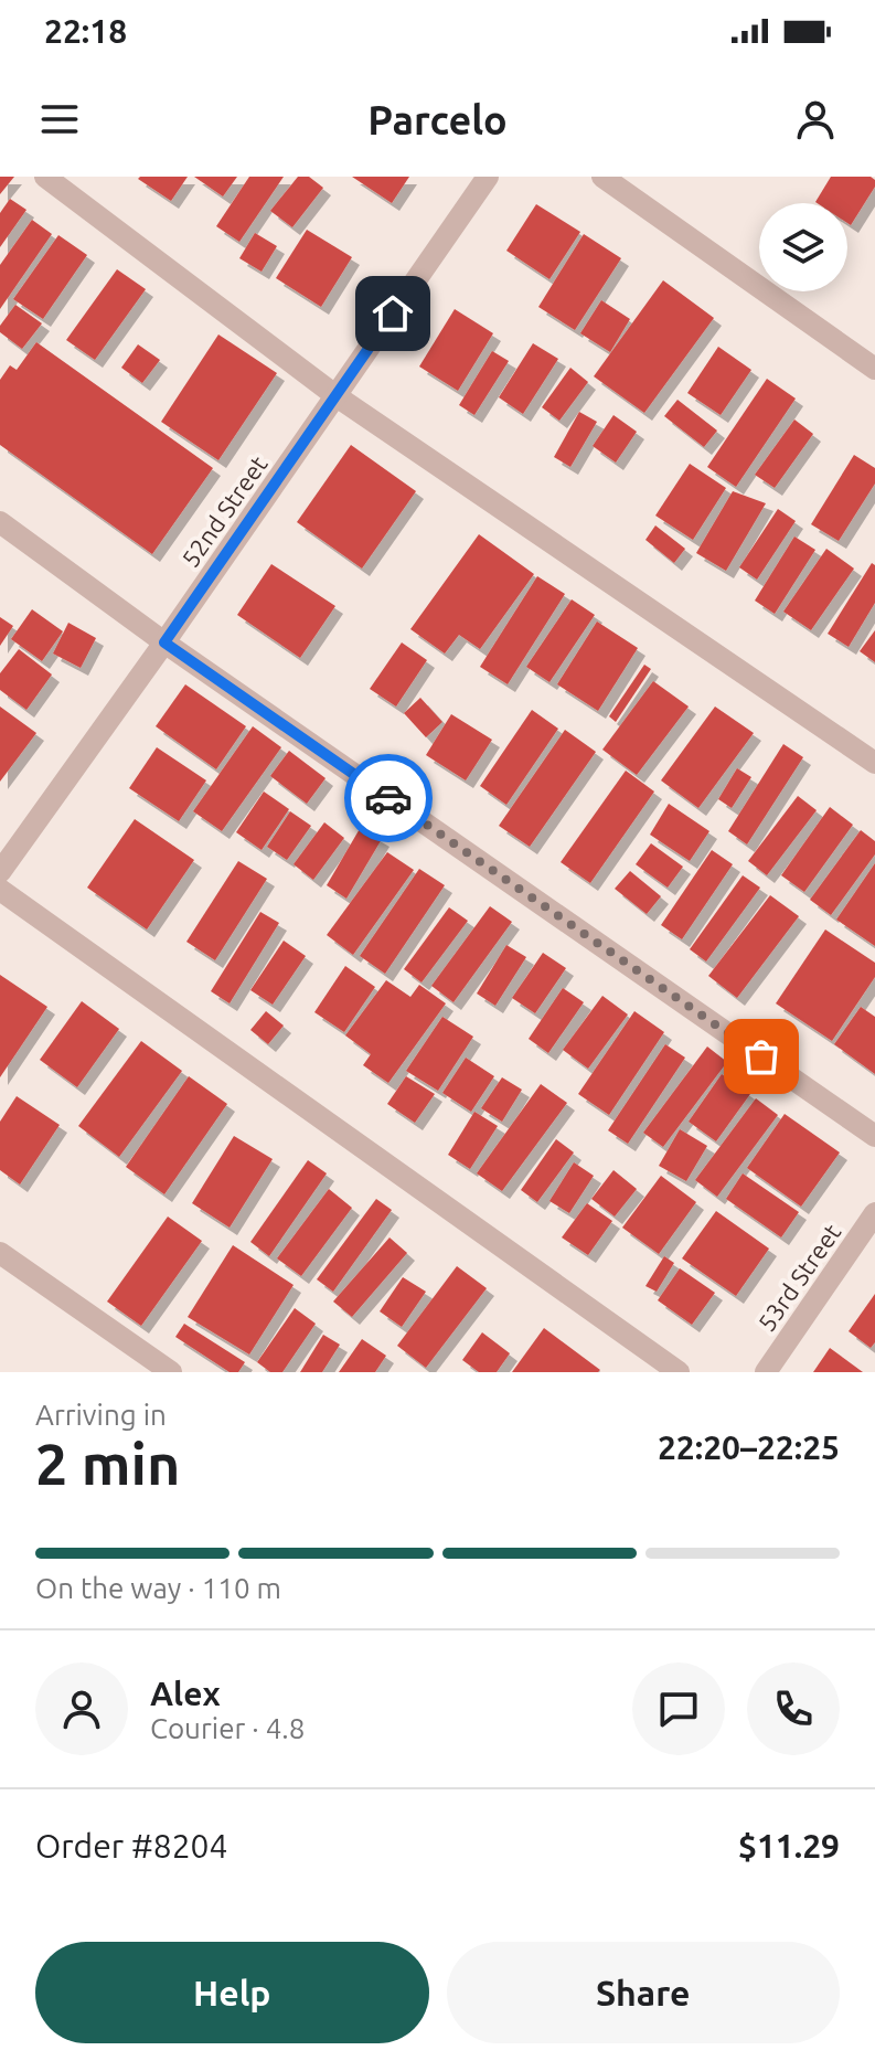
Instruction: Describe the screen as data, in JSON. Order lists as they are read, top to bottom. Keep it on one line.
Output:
{"streets":{"street":["52nd Street","53rd Street"]},"page":{"status":"22:18","header":"Parcelo","heading":["2 min","Arriving in","22:20–22:25"],"panel":["Alex","Courier · 4.8","Order #8204","$11.29"],"bar":"On the way · 110 m","buttons":["Help","Share"]}}
